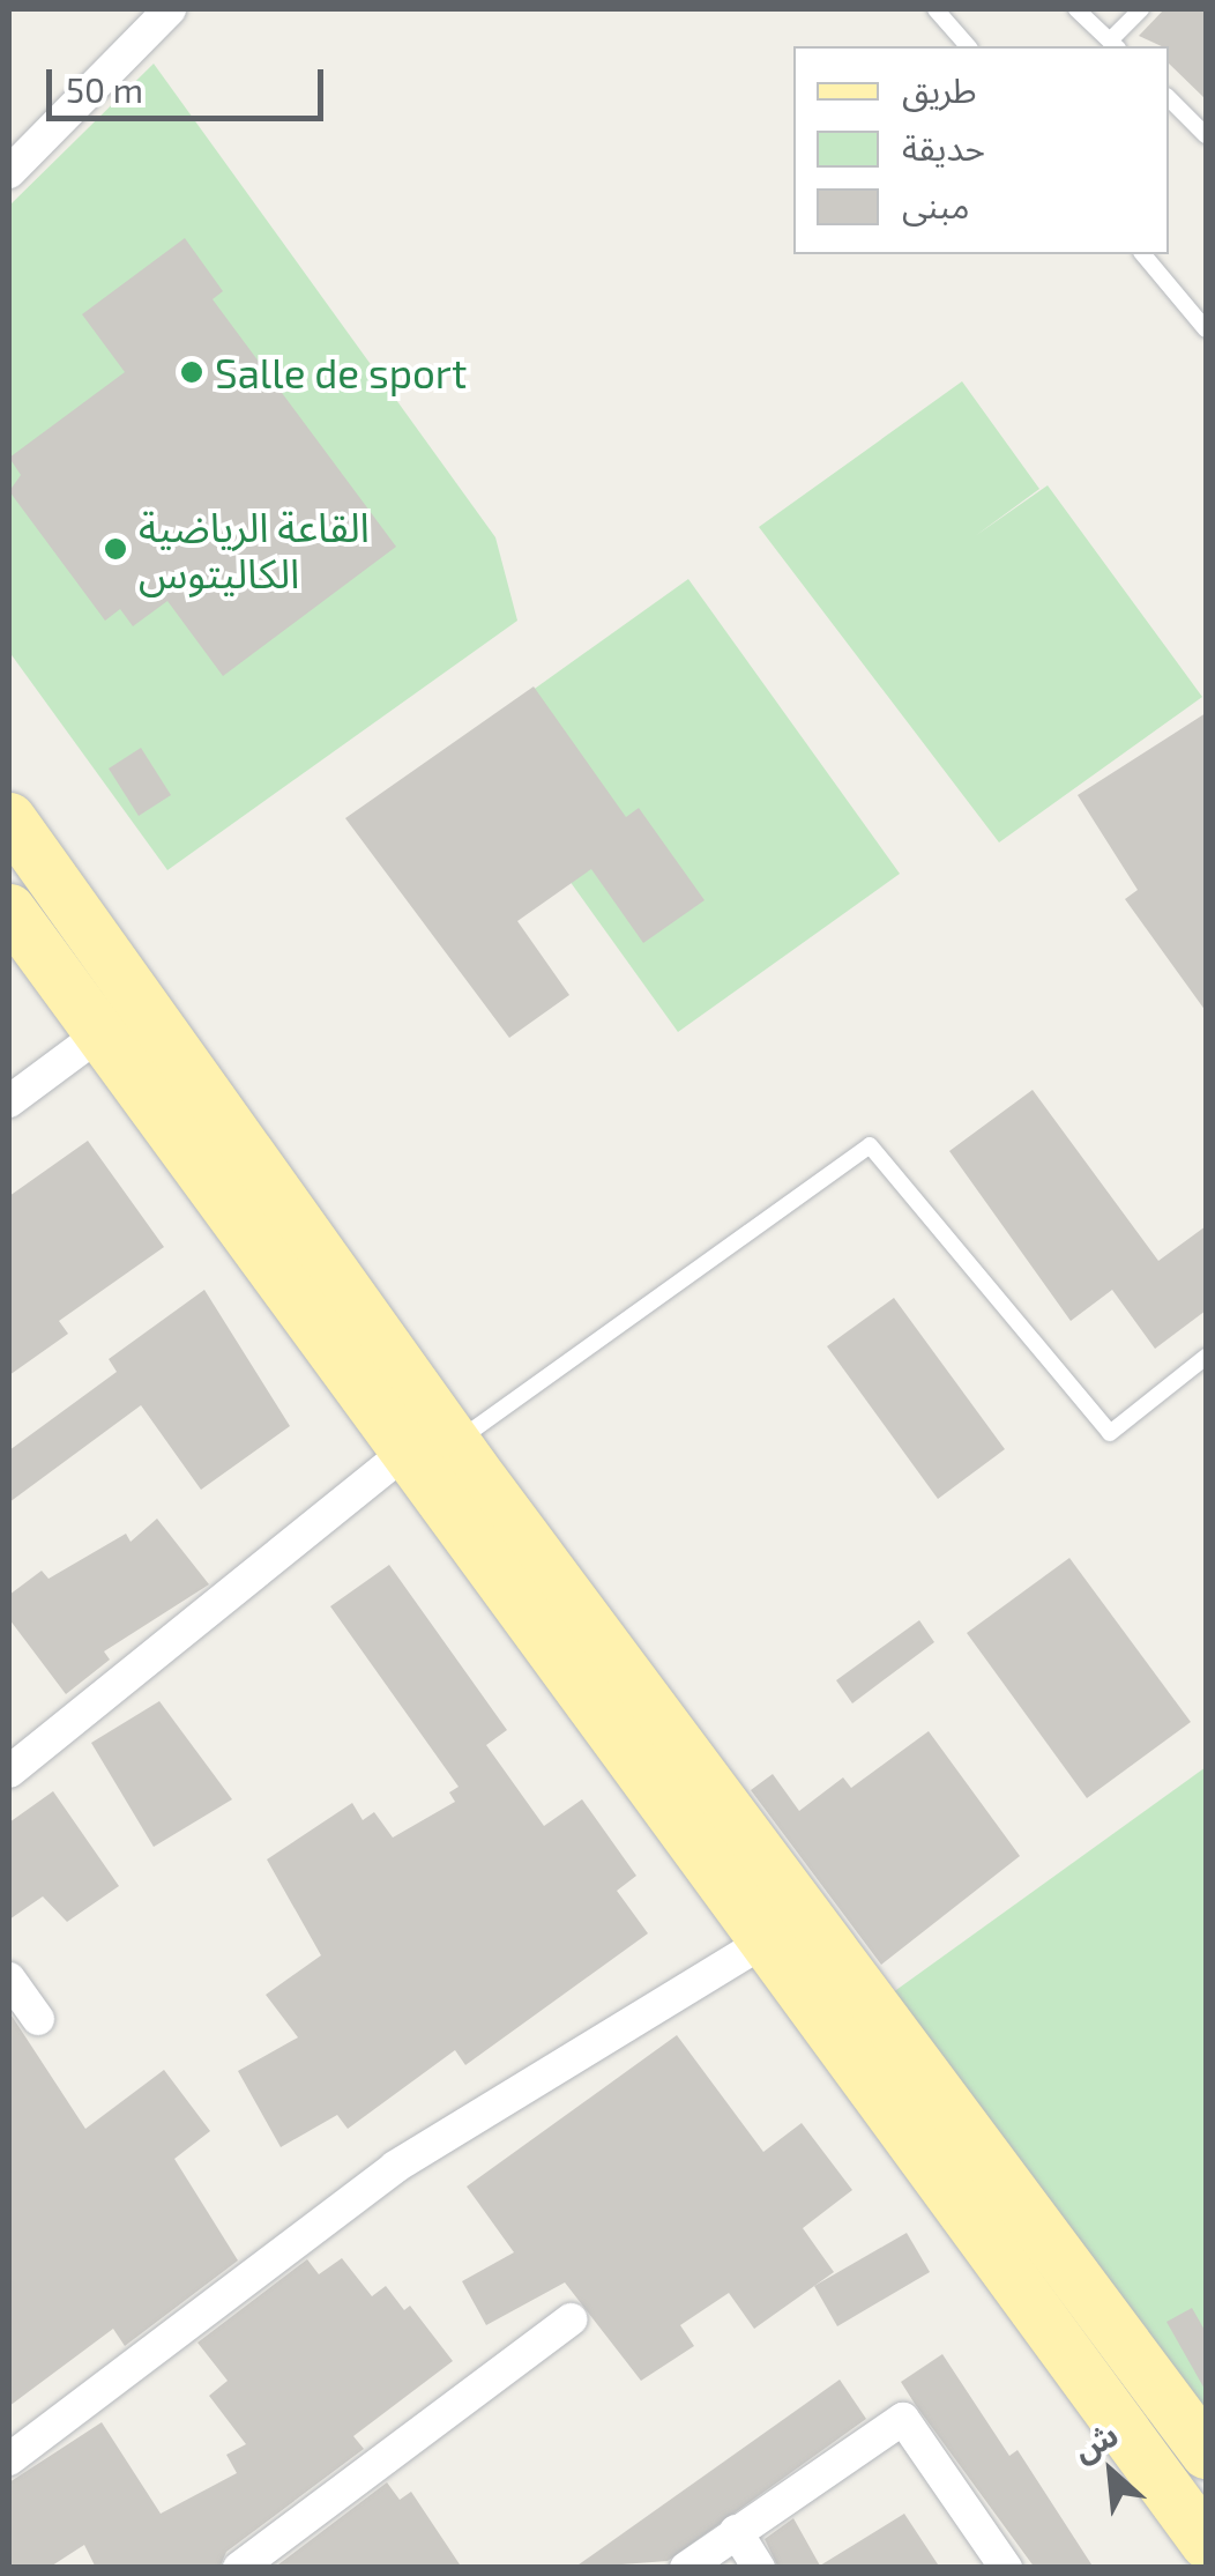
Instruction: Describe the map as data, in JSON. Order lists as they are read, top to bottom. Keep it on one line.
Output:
{"places":["Salle de sport","القاعة الرياضية الكاليتوس"],"legend":["طريق","حديقة","مبنى"],"scale_bar":"50 m","north":"top left"}
